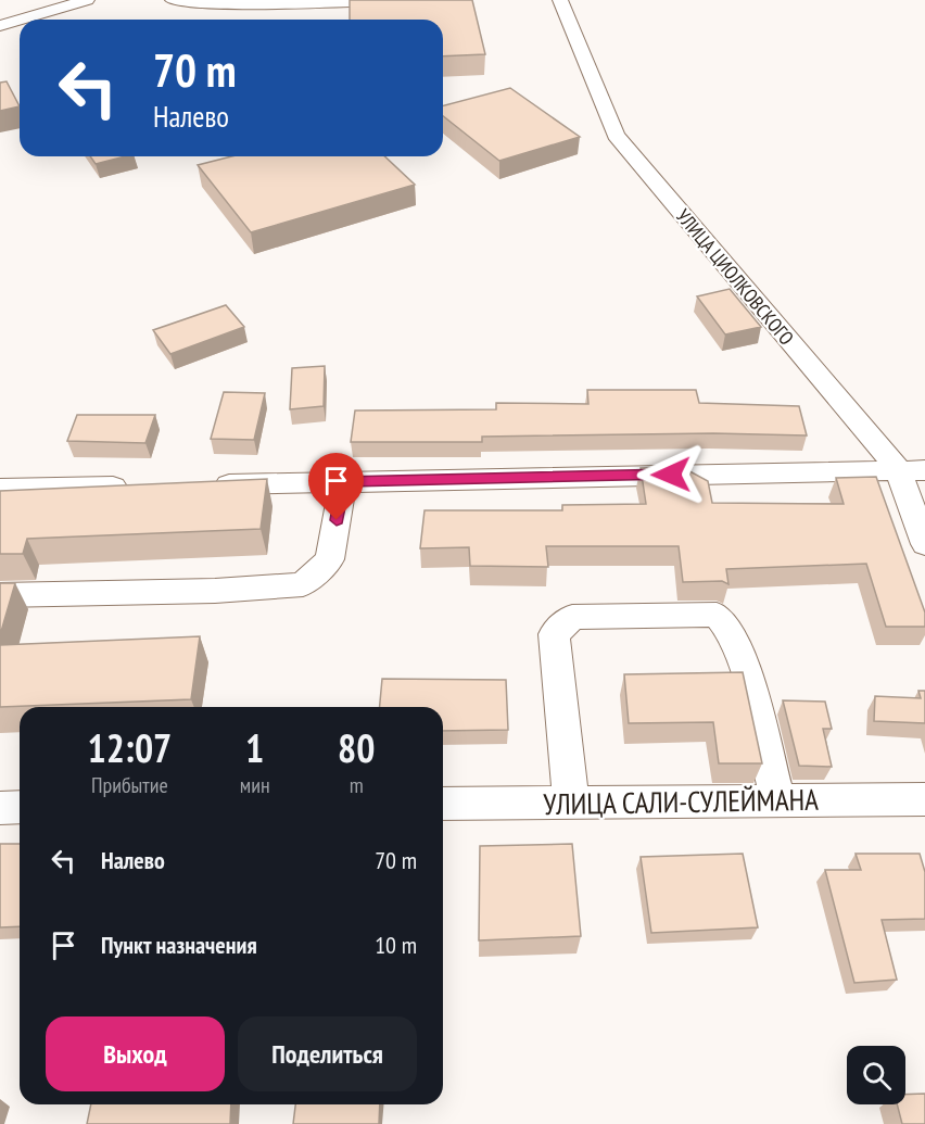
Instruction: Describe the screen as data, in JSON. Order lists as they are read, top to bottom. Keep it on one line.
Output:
{"streets":{"street":["УЛИЦА ЦИОЛКОВСКОГО","УЛИЦА САЛИ-СУЛЕЙМАНА"]},"page":{"turn":["70 m","Налево"],"eta":["12:07","Прибытие","1","мин","80","m"],"list":[{"name":"Налево","value":"70 m"},{"name":"Пункт назначения","value":"10 m"}],"buttons":["Выход","Поделиться"]}}
